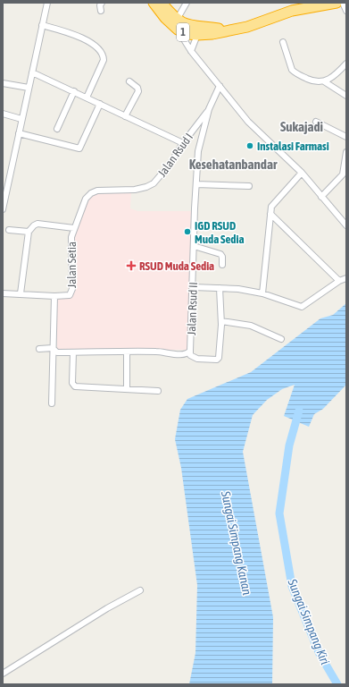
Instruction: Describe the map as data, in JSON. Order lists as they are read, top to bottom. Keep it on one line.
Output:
{"streets":{"highway":["1"],"street":["Jalan Rsud I","Jalan Setia","Jalan Rsud II"]},"crossings":[["Jalan Rsud I","Jalan Setia"],["Jalan Rsud I","Jalan Rsud II"]],"districts":["Sukajadi","Kesehatanbandar"],"water":["Sungai Simpang Kanan","Sungai Simpang Kiri"],"places":{"other":["Instalasi Farmasi","IGD RSUD Muda Sedia"],"health":["RSUD Muda Sedia"]}}
